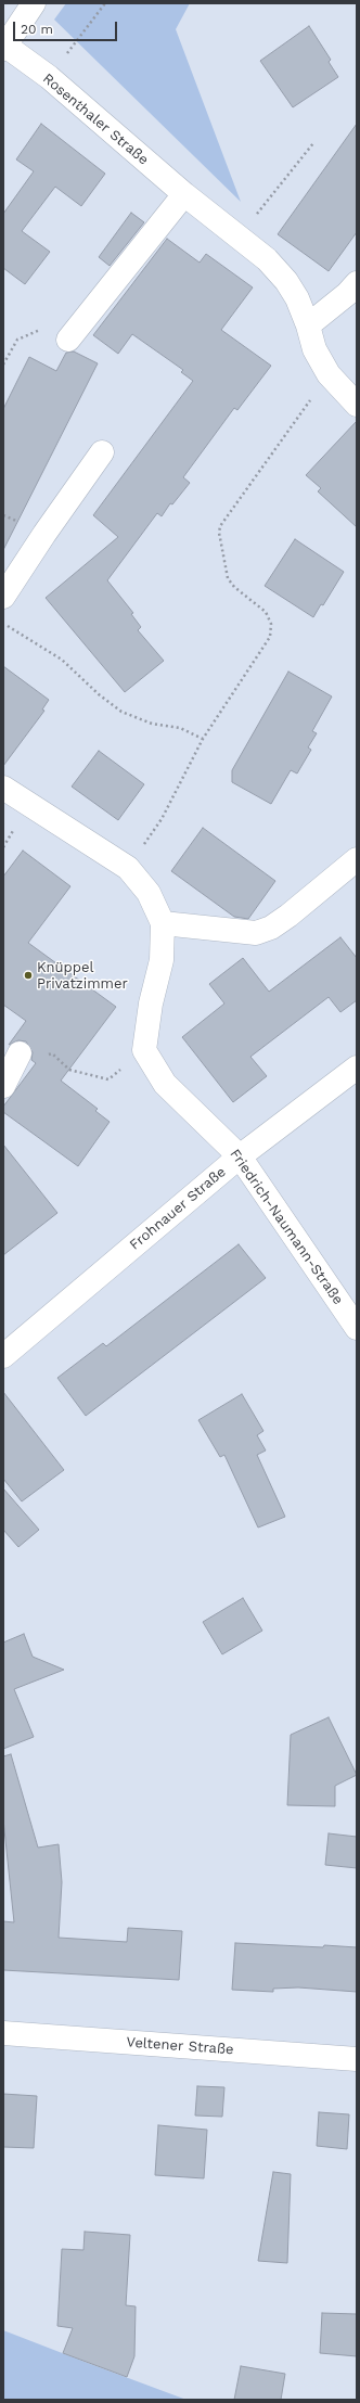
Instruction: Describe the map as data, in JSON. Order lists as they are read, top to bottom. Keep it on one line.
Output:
{"streets":{"street":["Rosenthaler Straße","Frohnauer Straße","Friedrich-Naumann-Straße","Veltener Straße"]},"crossings":[["Frohnauer Straße","Friedrich-Naumann-Straße"]],"places":["Knüppel Privatzimmer"],"scale_bar":"20 m"}
